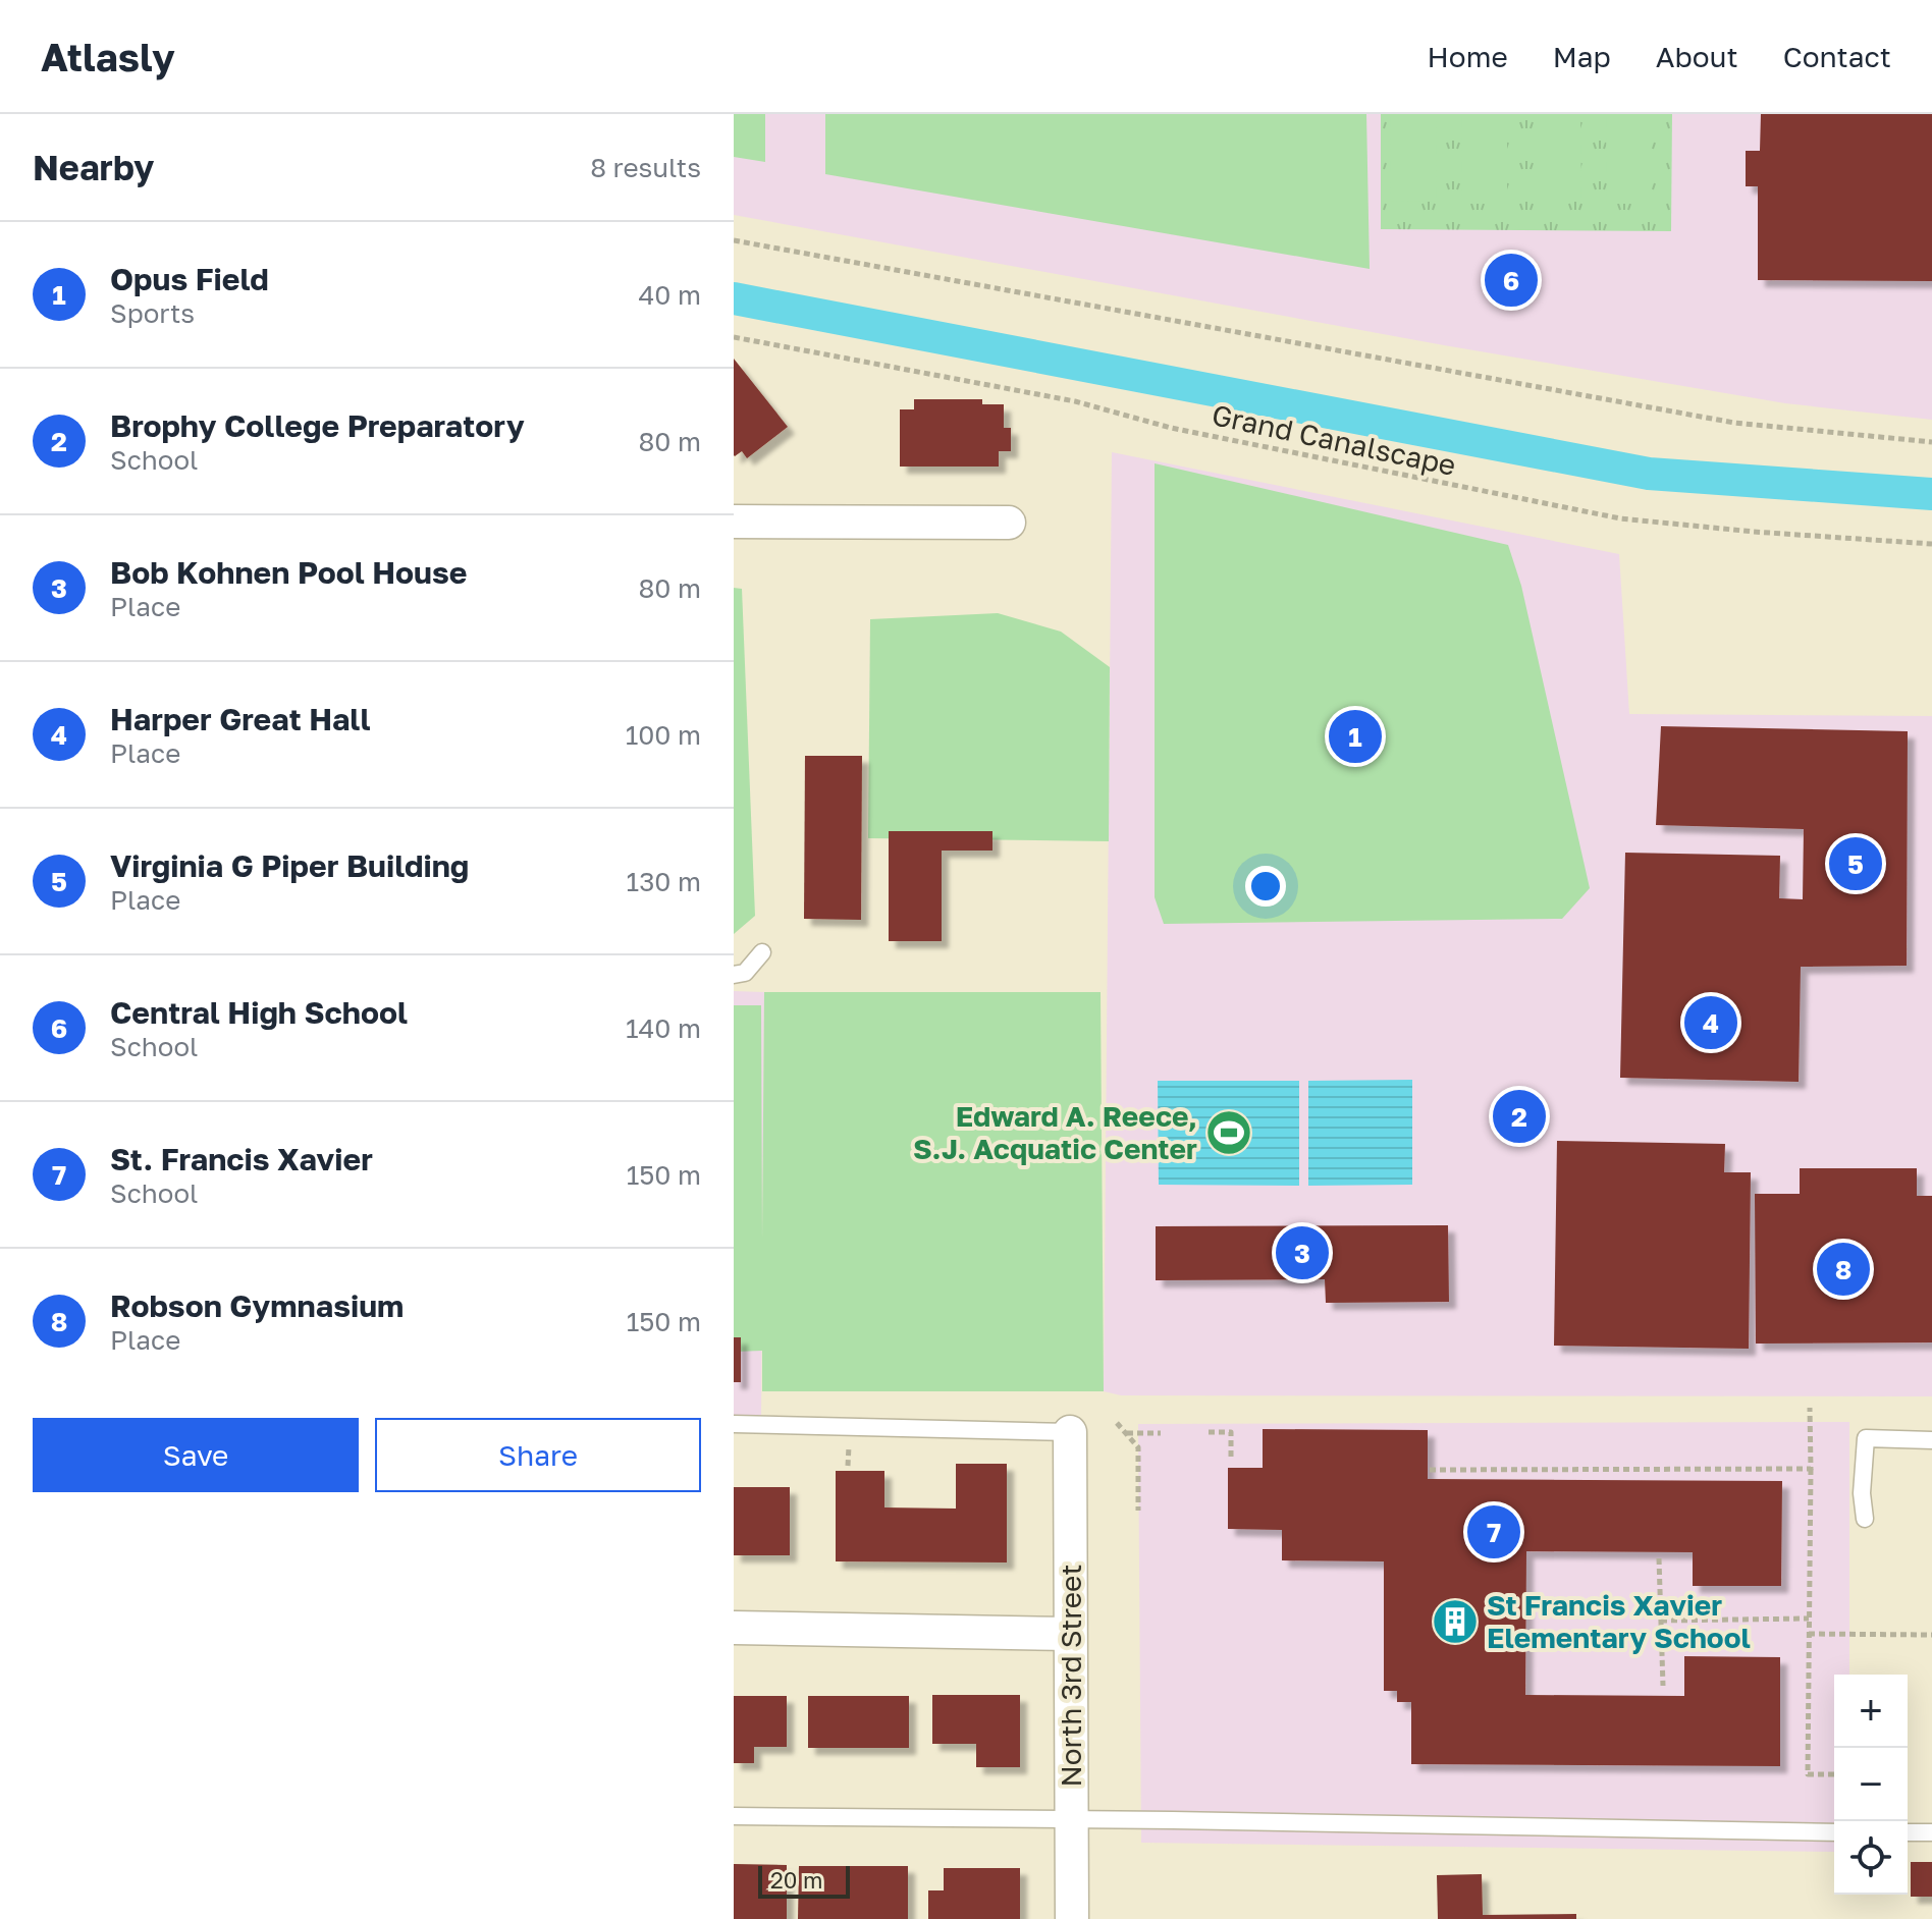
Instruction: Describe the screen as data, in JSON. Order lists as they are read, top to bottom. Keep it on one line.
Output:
{"streets":{"street":["North 3rd Street"],"path":["Grand Canalscape"]},"places":{"sports":["Edward A. Reece, S.J. Acquatic Center"],"building":["St Francis Xavier Elementary School"]},"scale_bar":"20 m","page":{"header":"Atlasly","nav":["Home","Map","About","Contact"],"heading":["Nearby","8 results"],"list":[{"mark":"1","name":"Opus Field","note":"Sports","value":"40 m"},{"mark":"2","name":"Brophy College Preparatory","note":"School","value":"80 m"},{"mark":"3","name":"Bob Kohnen Pool House","note":"Place","value":"80 m"},{"mark":"4","name":"Harper Great Hall","note":"Place","value":"100 m"},{"mark":"5","name":"Virginia G Piper Building","note":"Place","value":"130 m"},{"mark":"6","name":"Central High School","note":"School","value":"140 m"},{"mark":"7","name":"St. Francis Xavier","note":"School","value":"150 m"},{"mark":"8","name":"Robson Gymnasium","note":"Place","value":"150 m"}],"pins":["6","1","5","4","2","3","8","7"],"buttons":["Save","Share"],"map_buttons":["+","−"],"scale":"20 m"}}
